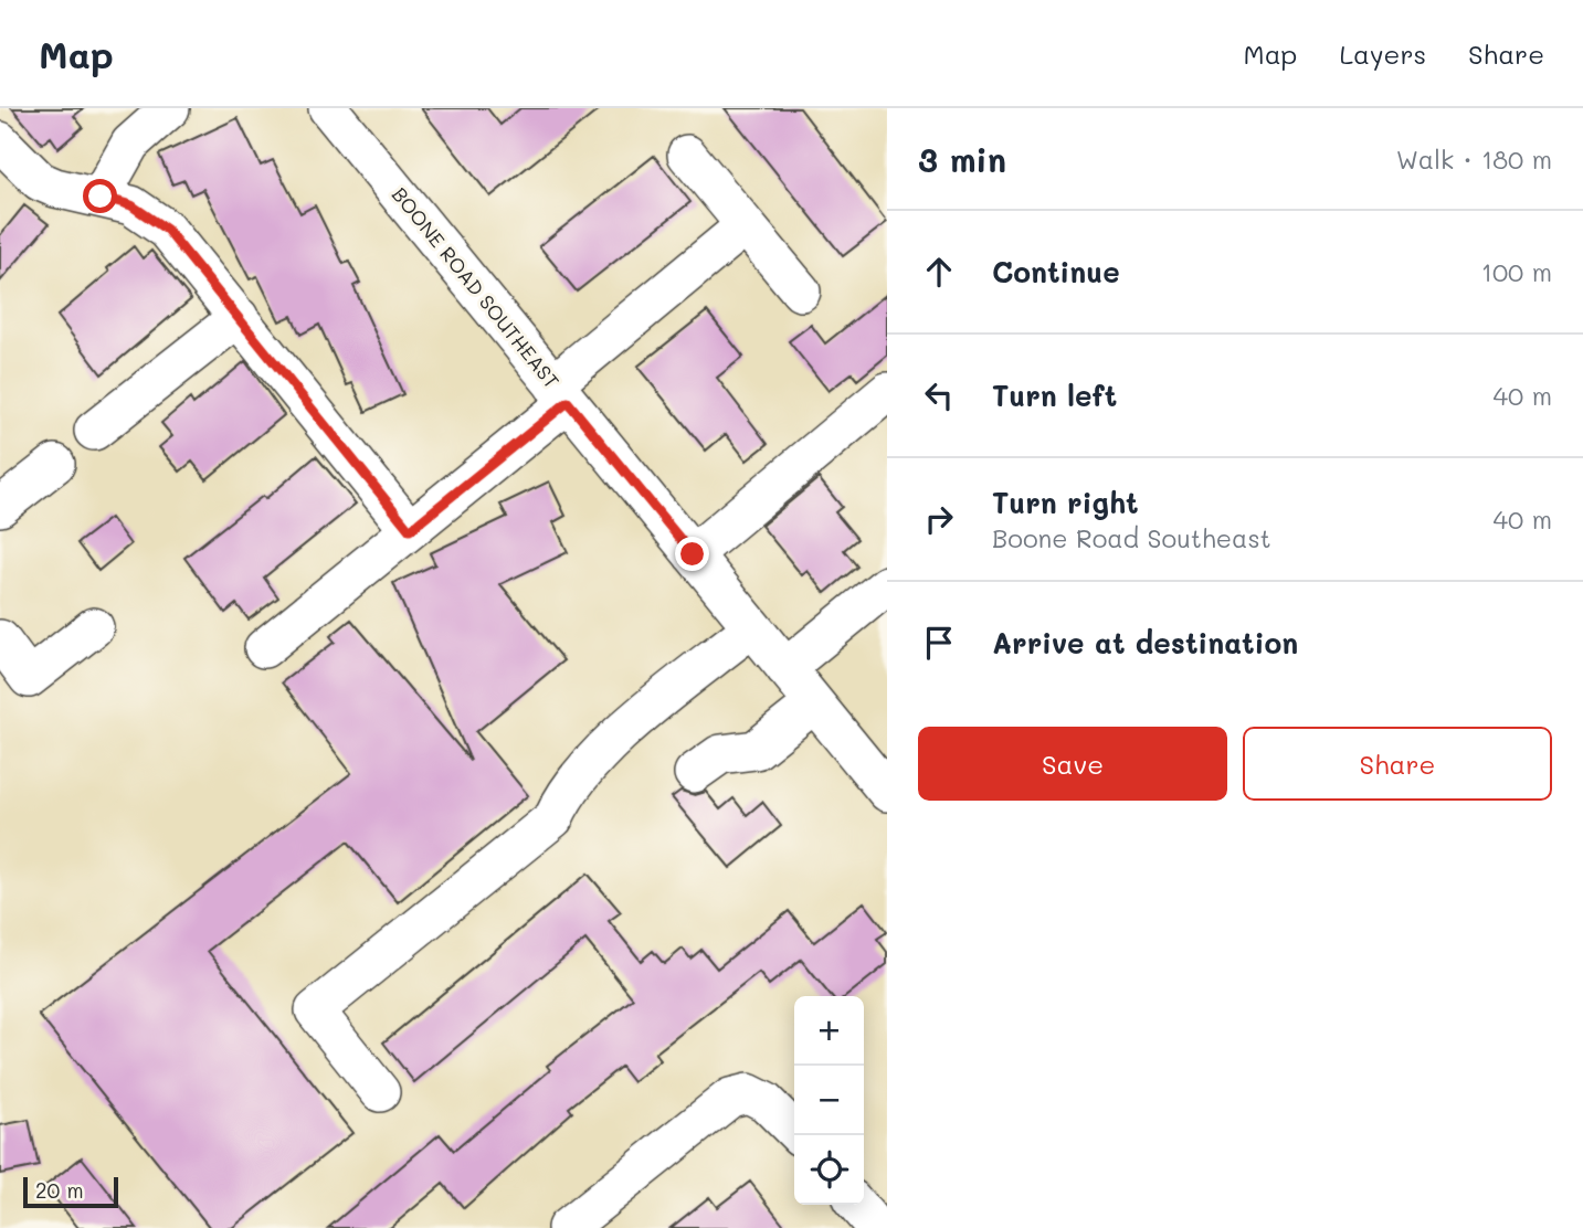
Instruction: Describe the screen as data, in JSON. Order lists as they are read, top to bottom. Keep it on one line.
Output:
{"streets":{"street":["BOONE ROAD SOUTHEAST"]},"scale_bar":"20 m","page":{"header":"Map","nav":["Map","Layers","Share"],"heading":["3 min","Walk · 180 m"],"list":[["Continue","100 m"],["Turn left","40 m"],["Turn right","Boone Road Southeast","40 m"],"Arrive at destination"],"buttons":["Save","Share"],"map_buttons":["+","−"],"scale":"20 m"}}
